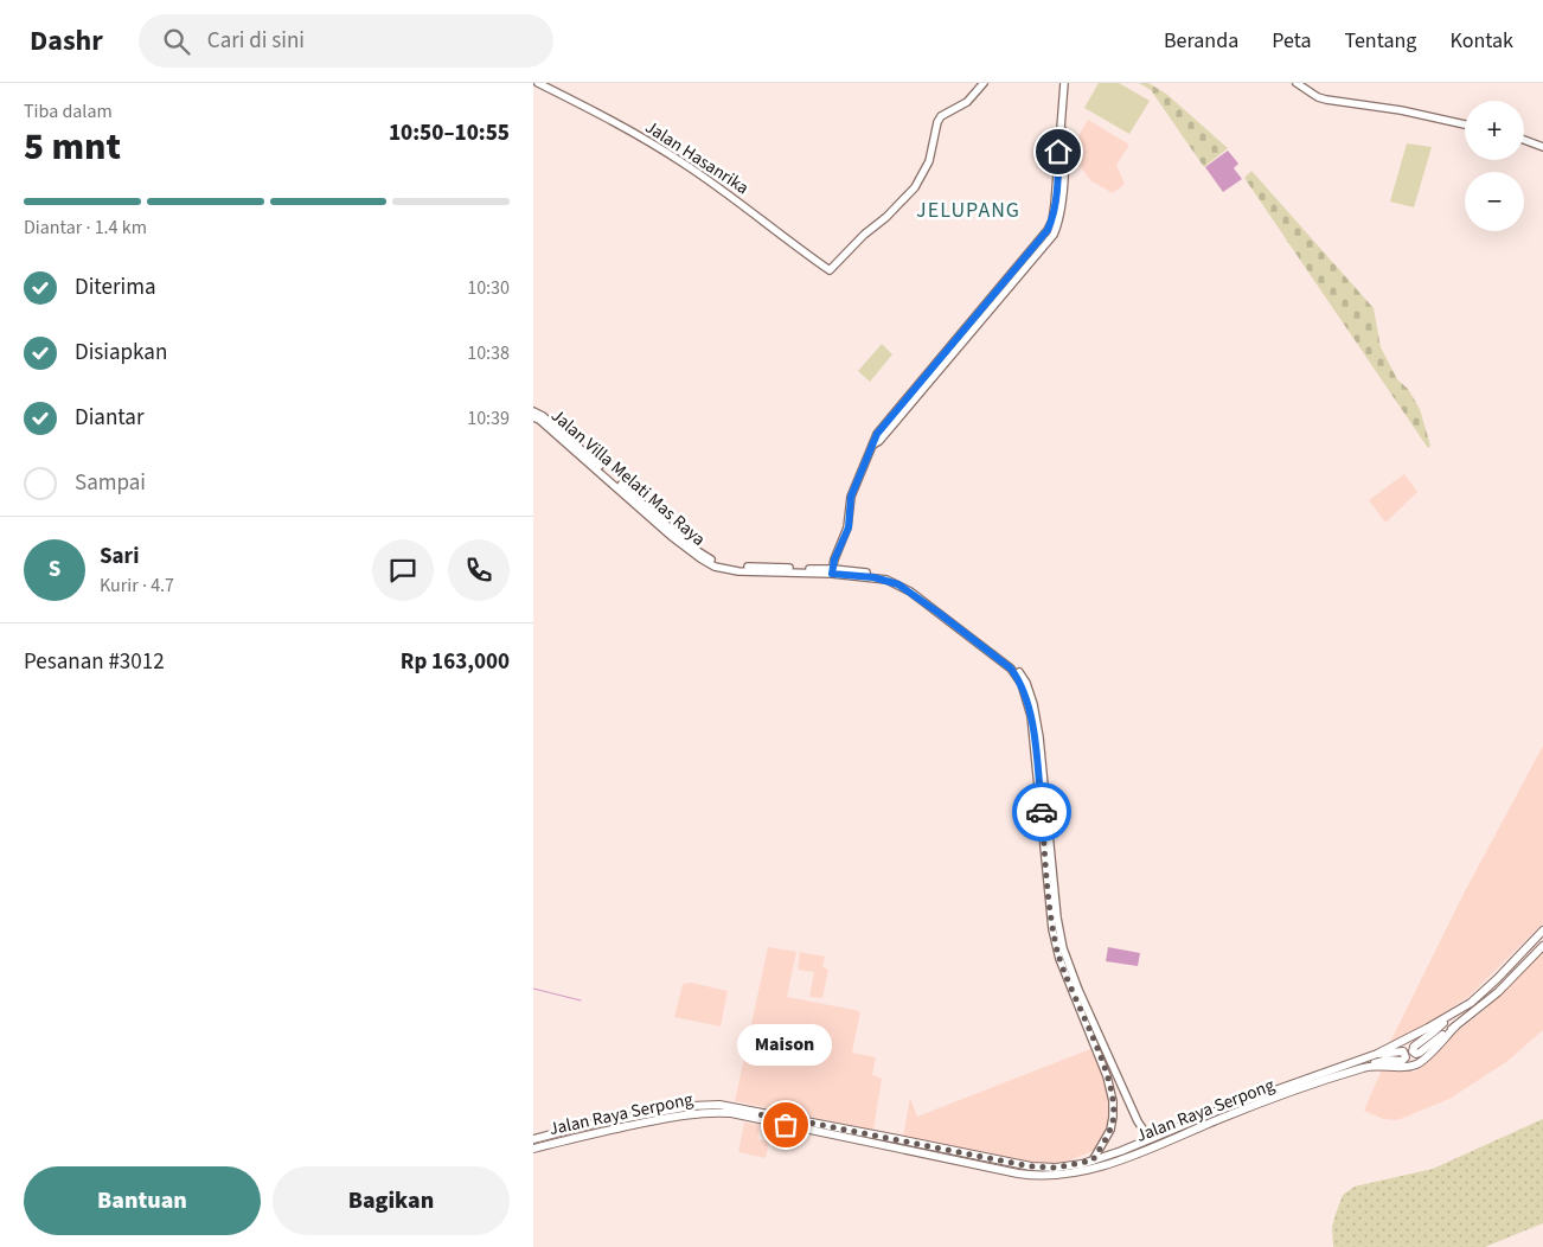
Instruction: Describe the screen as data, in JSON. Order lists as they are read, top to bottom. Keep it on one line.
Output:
{"streets":{"main road":["Jalan Raya Serpong"],"street":["Jalan Hasanrika","Jalan Villa Melati Mas Raya"]},"crossings":[["Jalan Villa Melati Mas Raya","Jalan Raya Serpong"]],"districts":["JELUPANG"],"places":["Maison"],"page":{"header":"Dashr","search":"Cari di sini","nav":["Beranda","Peta","Tentang","Kontak"],"heading":["5 mnt","Tiba dalam","10:50–10:55"],"panel":["Sari","Kurir · 4.7","Pesanan #3012","Rp 163,000"],"map_buttons":["+","−"],"bar":"Diantar · 1.4 km","list":[["Diterima","10:30"],["Disiapkan","10:38"],["Diantar","10:39"],"Sampai"],"round":"S","bubble":"Maison","buttons":["Bantuan","Bagikan"]}}
